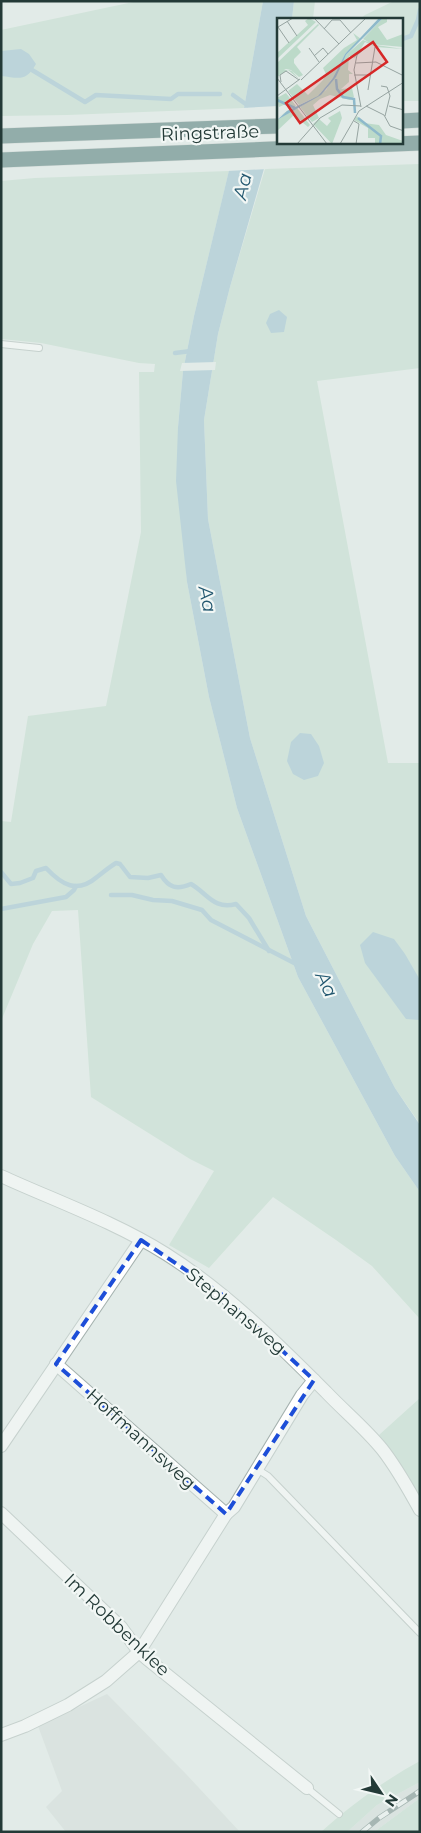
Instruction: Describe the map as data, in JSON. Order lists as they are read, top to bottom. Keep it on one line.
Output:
{"streets":{"highway":["Ringstraße"],"street":["Stephansweg","Hoffmannsweg","Im Robbenklee"]},"water":["Aa"],"north":"bottom right"}
